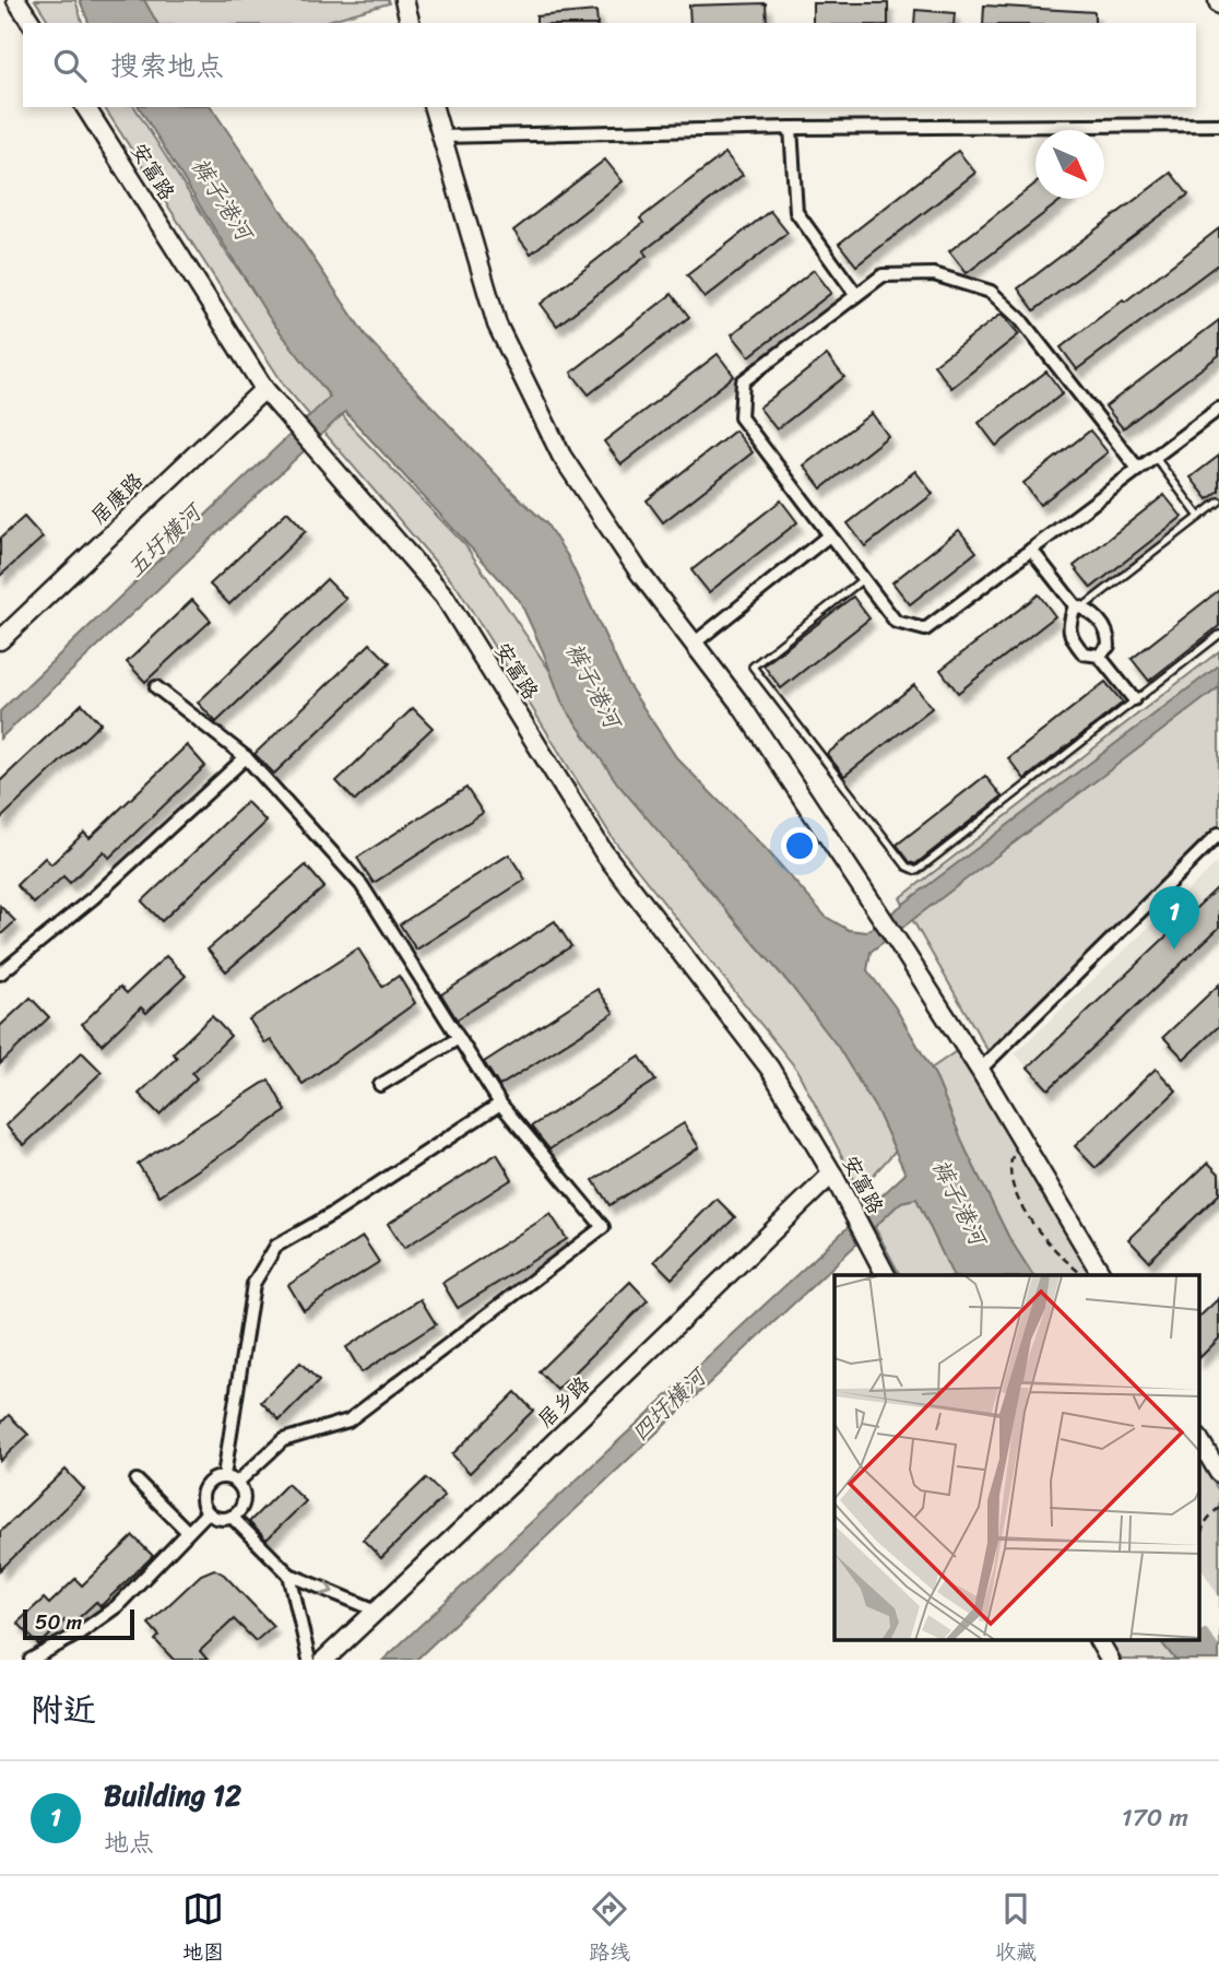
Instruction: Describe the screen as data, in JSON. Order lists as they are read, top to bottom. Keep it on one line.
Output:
{"streets":{"street":["安富路","居康路","居乡路"]},"crossings":[["安富路","居康路"],["安富路","居乡路"]],"water":["裤子港河","五圩横河","四圩横河"],"scale_bar":"50 m","north":"bottom right","page":{"search":"搜索地点","pins":"1","scale":"50 m","heading":"附近","list":[{"mark":"1","name":"Building 12","note":"地点","value":"170 m"}],"nav":["地图","路线","收藏"]}}
